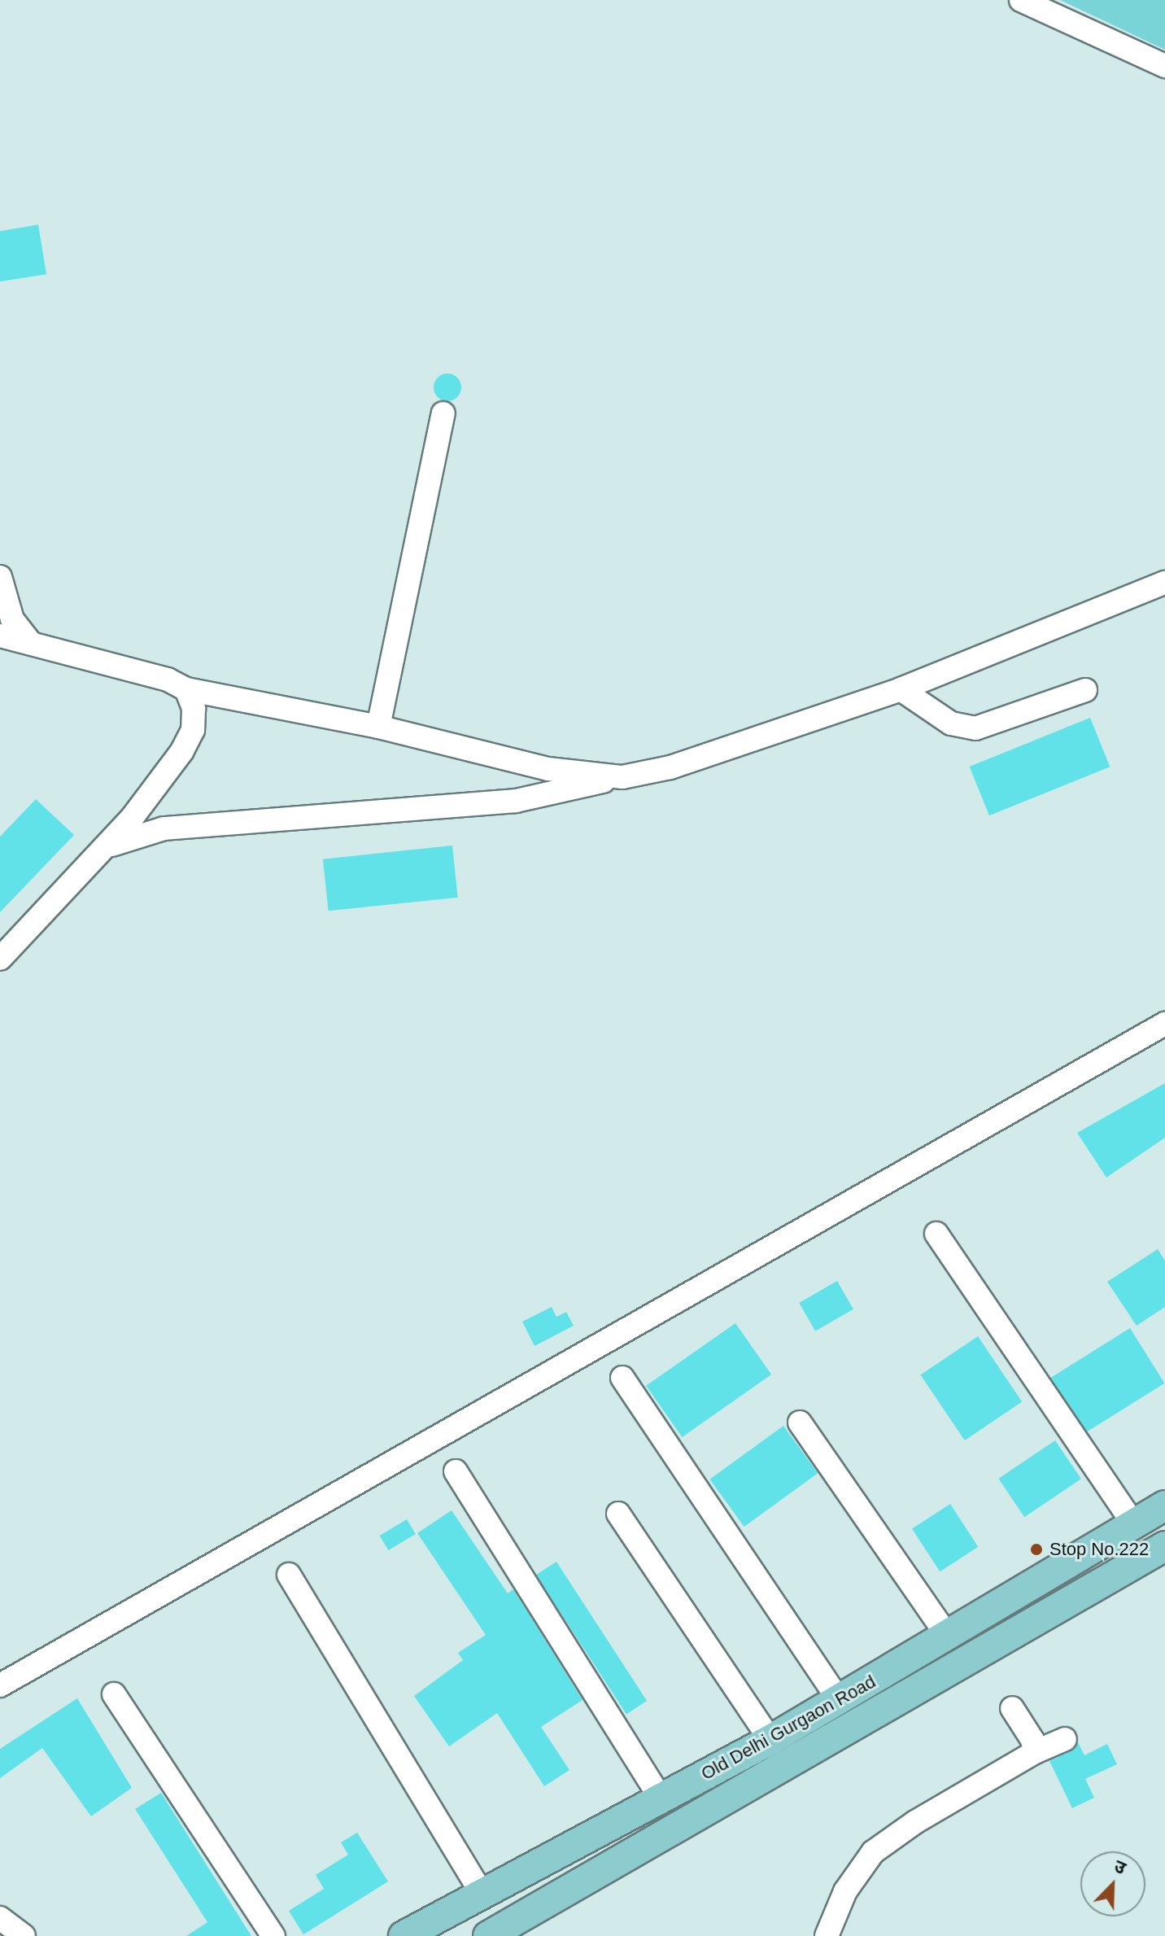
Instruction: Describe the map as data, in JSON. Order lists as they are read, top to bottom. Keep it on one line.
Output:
{"streets":{"main road":["Old Delhi Gurgaon Road"]},"places":["Stop No.222"],"north":"top right"}
